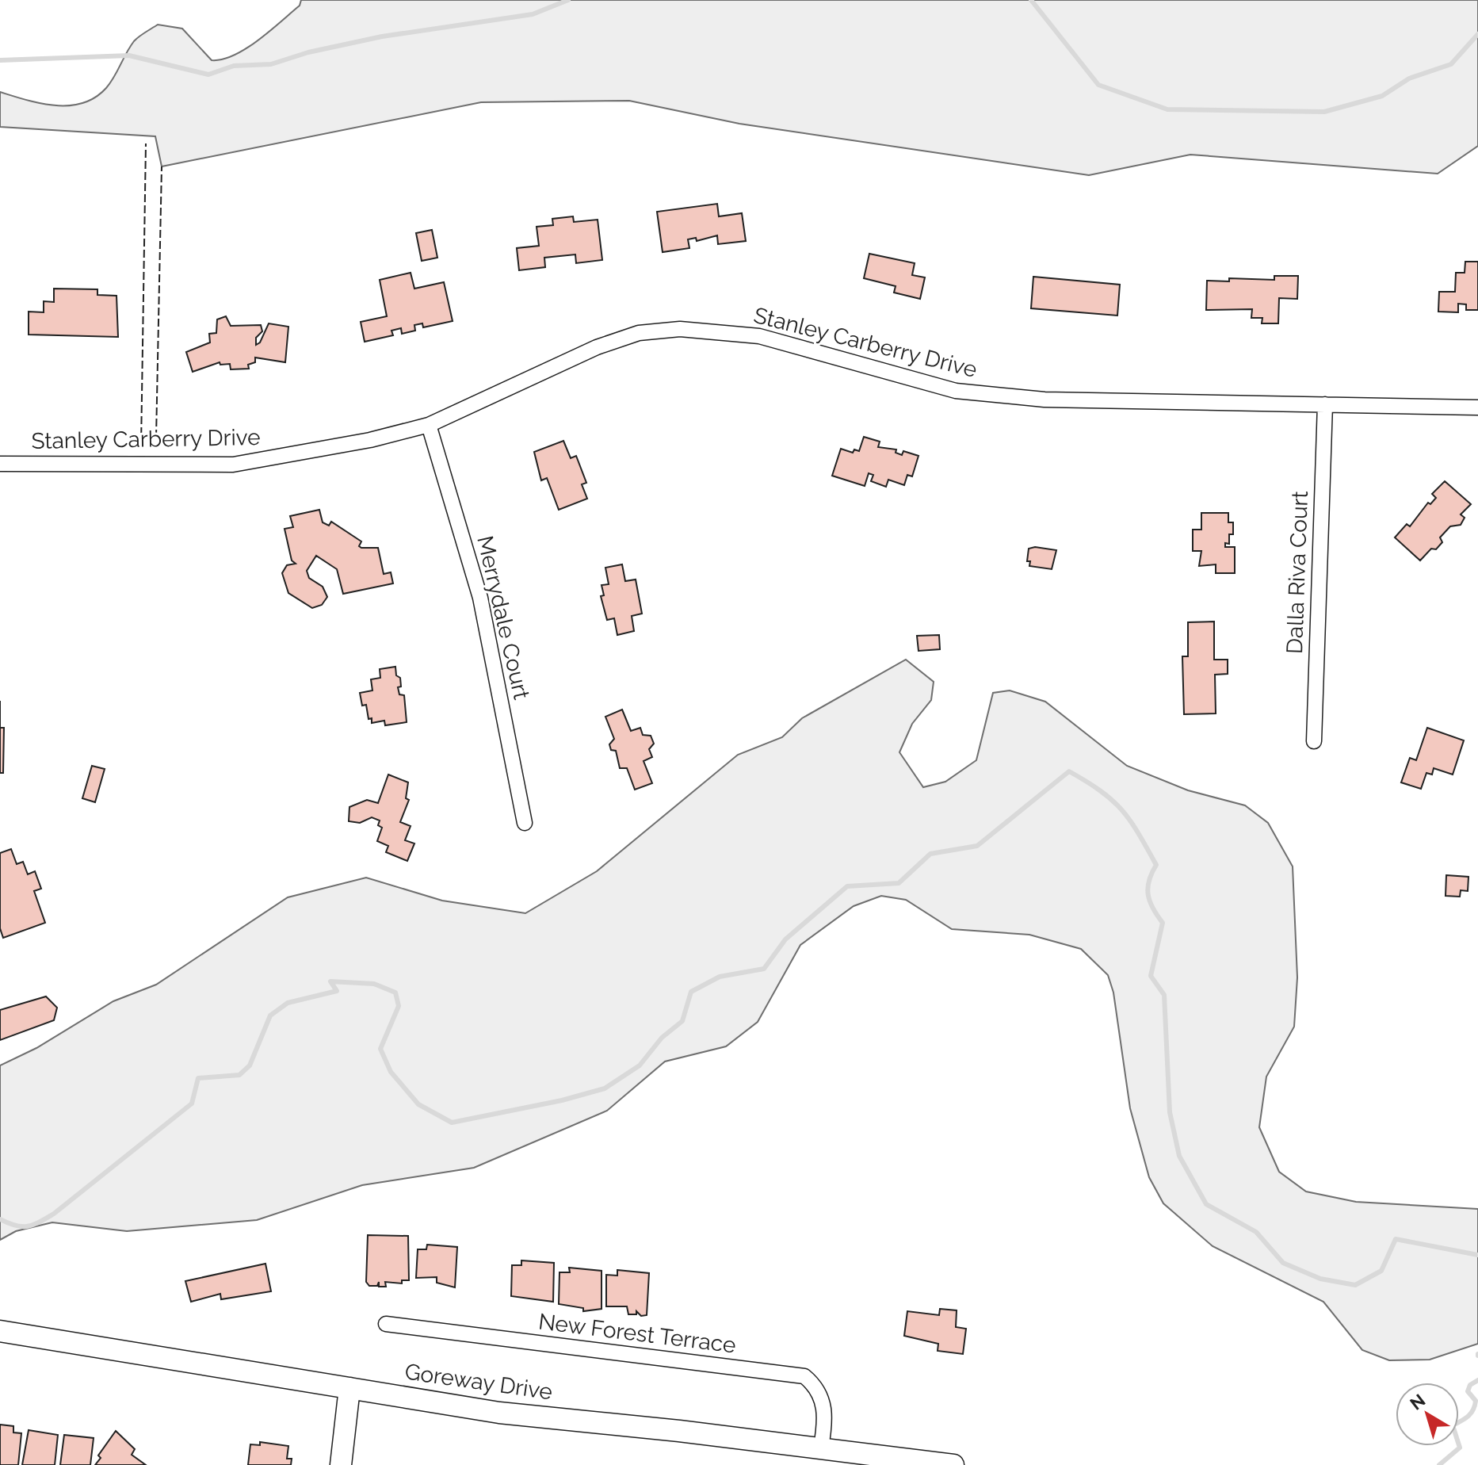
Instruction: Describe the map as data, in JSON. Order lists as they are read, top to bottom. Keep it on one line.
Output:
{"streets":{"street":["Stanley Carberry Drive","Dalla Riva Court","Merrydale Court","New Forest Terrace","Goreway Drive"]},"crossings":[["Stanley Carberry Drive","Dalla Riva Court"],["Stanley Carberry Drive","Merrydale Court"],["New Forest Terrace","Goreway Drive"]],"north":"top left"}
